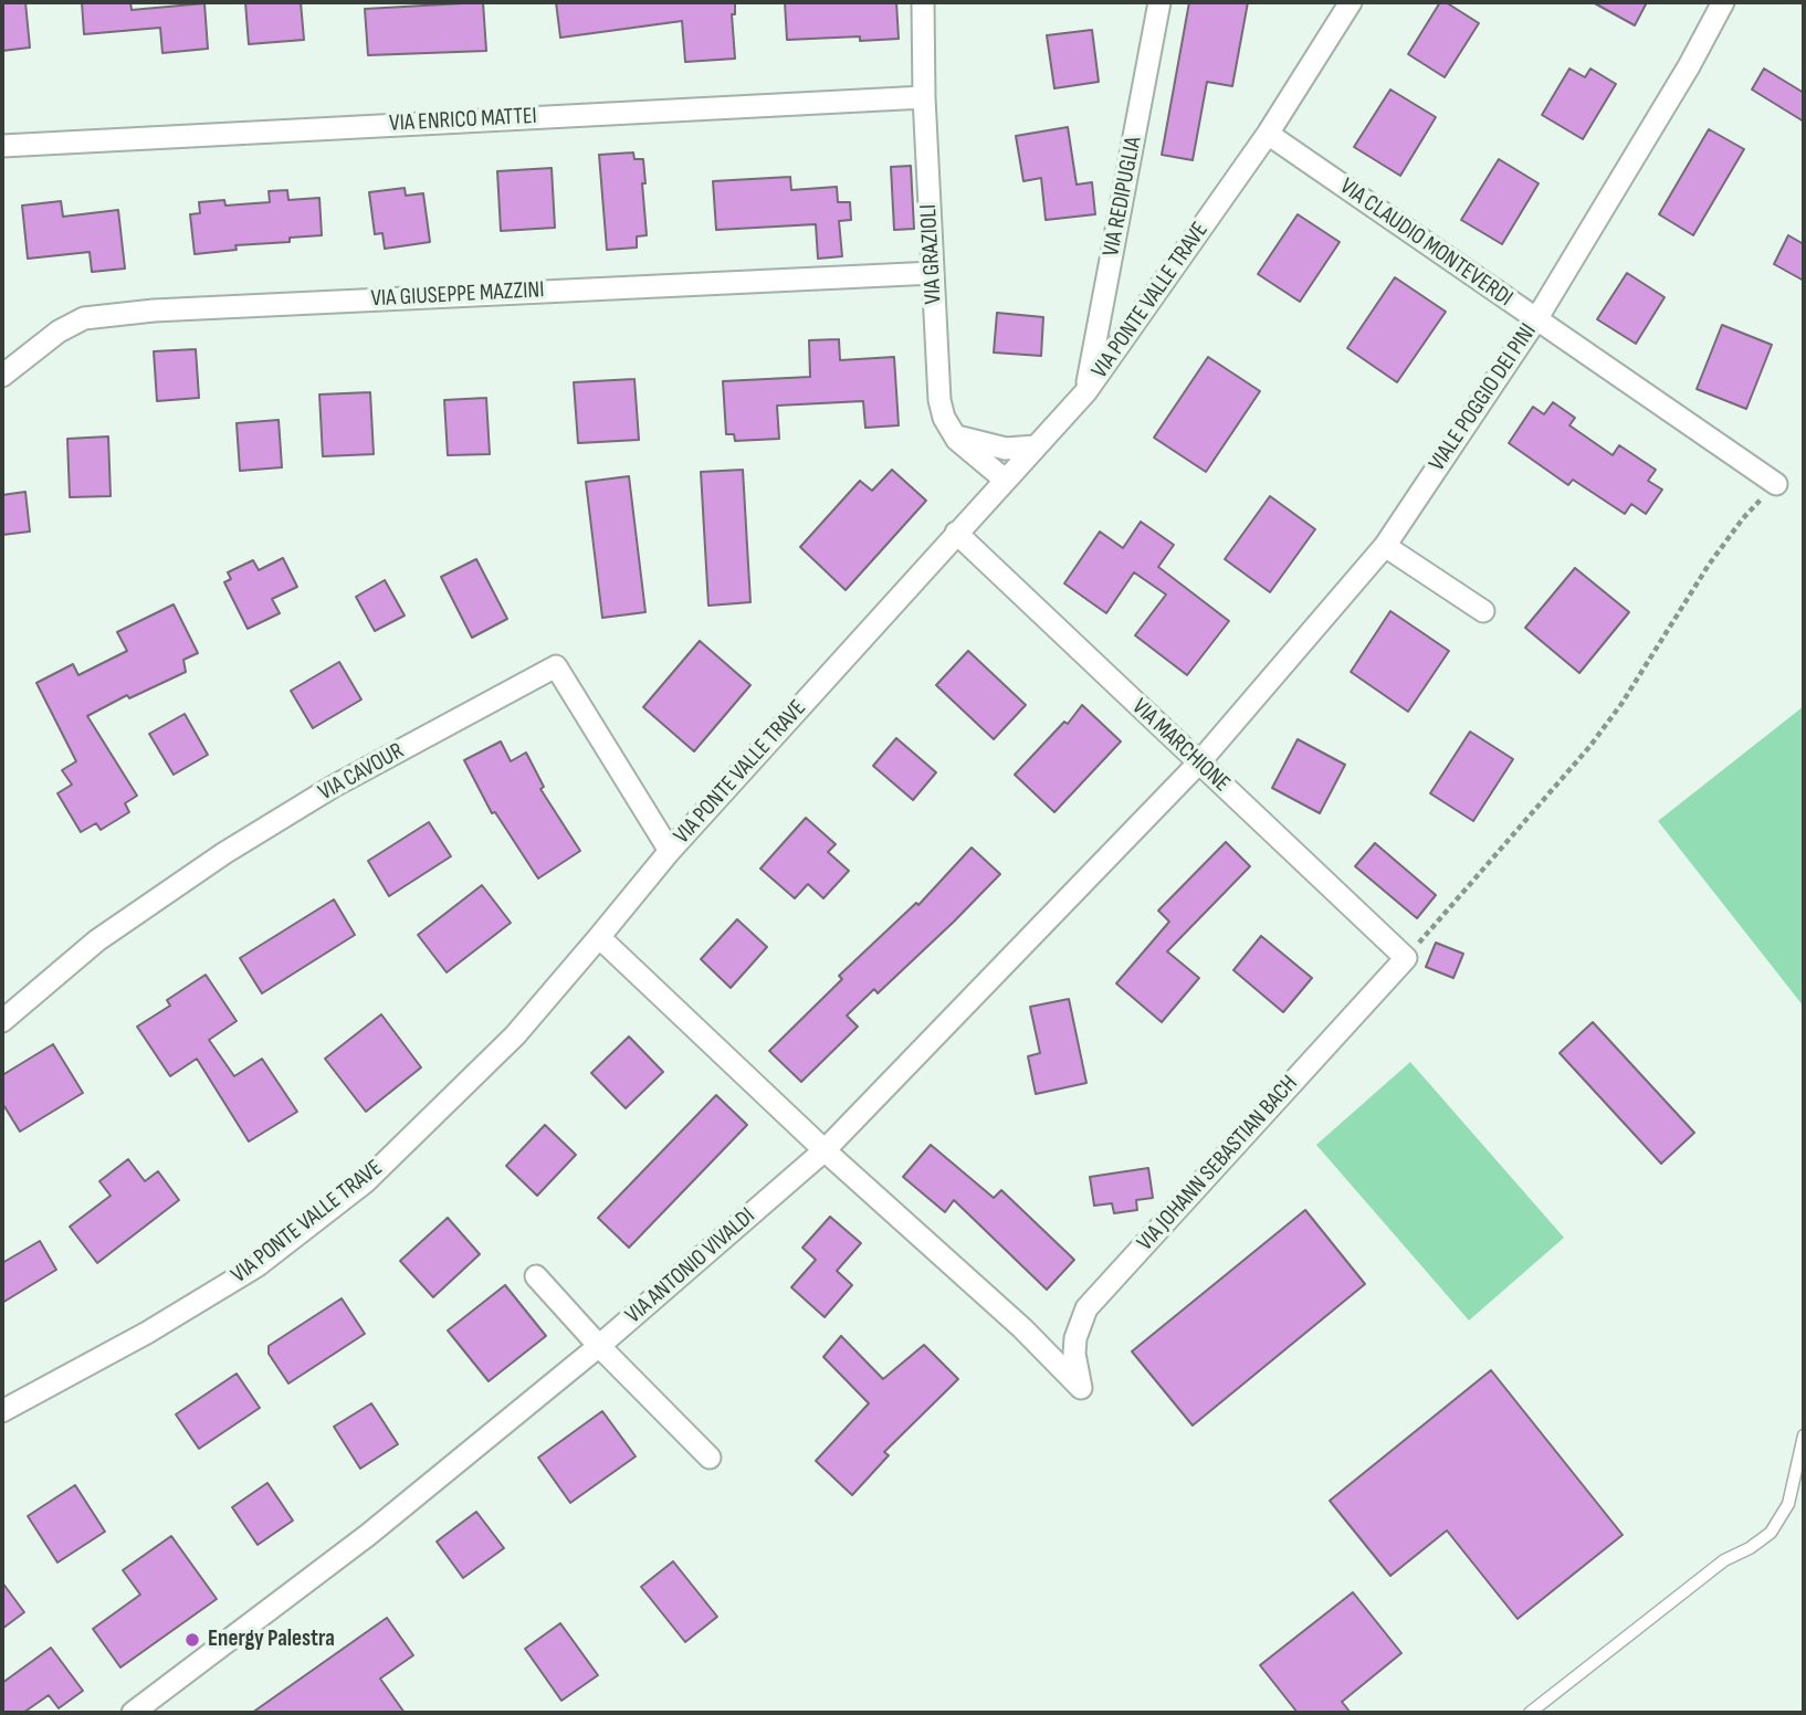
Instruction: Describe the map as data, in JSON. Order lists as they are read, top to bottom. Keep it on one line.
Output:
{"streets":{"street":["VIA ENRICO MATTEI","VIA REDIPUGLIA","VIA CLAUDIO MONTEVERDI","VIA GRAZIOLI","VIA GIUSEPPE MAZZINI","VIA PONTE VALLE TRAVE","VIALE POGGIO DEI PINI","VIA MARCHIONE","VIA CAVOUR","VIA JOHANN SEBASTIAN BACH","VIA ANTONIO VIVALDI"]},"crossings":[["VIA ENRICO MATTEI","VIA GRAZIOLI"],["VIA REDIPUGLIA","VIA PONTE VALLE TRAVE"],["VIA CLAUDIO MONTEVERDI","VIA PONTE VALLE TRAVE"],["VIA CLAUDIO MONTEVERDI","VIALE POGGIO DEI PINI"],["VIA GRAZIOLI","VIA GIUSEPPE MAZZINI"],["VIA GRAZIOLI","VIA PONTE VALLE TRAVE"],["VIA PONTE VALLE TRAVE","VIA MARCHIONE"],["VIA PONTE VALLE TRAVE","VIA CAVOUR"],["VIALE POGGIO DEI PINI","VIA MARCHIONE"],["VIALE POGGIO DEI PINI","VIA ANTONIO VIVALDI"],["VIA MARCHIONE","VIA JOHANN SEBASTIAN BACH"],["VIA MARCHIONE","VIA ANTONIO VIVALDI"],["VIA JOHANN SEBASTIAN BACH","VIA ANTONIO VIVALDI"]],"places":["Energy Palestra"]}
